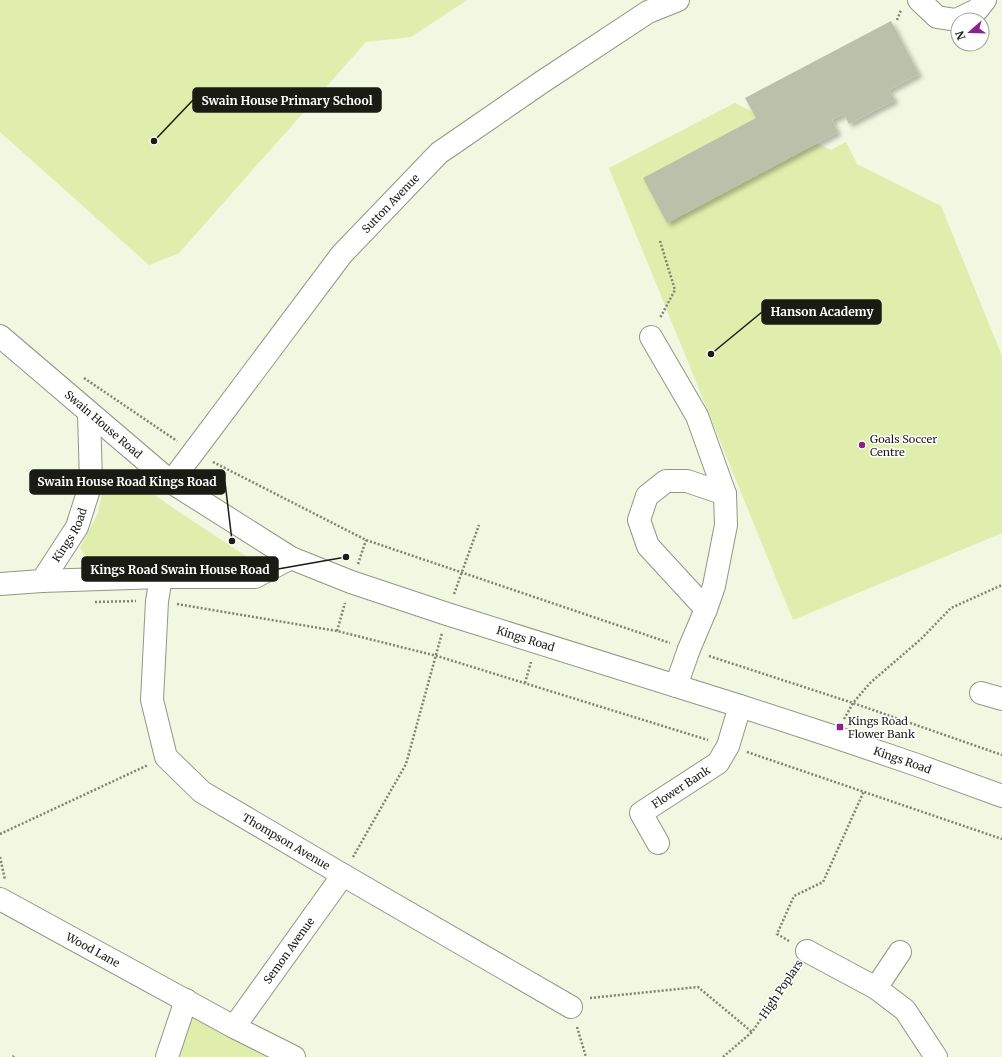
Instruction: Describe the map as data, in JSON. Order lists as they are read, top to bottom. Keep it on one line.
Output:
{"streets":{"street":["Sutton Avenue","Swain House Road","Kings Road","Flower Bank","Thompson Avenue","Wood Lane","Semon Avenue","High Poplars"]},"crossings":[["Sutton Avenue","Swain House Road"],["Swain House Road","Kings Road"],["Kings Road","Flower Bank"],["Thompson Avenue","Semon Avenue"],["Wood Lane","Semon Avenue"]],"places":{"other":["Swain House Primary School","Hanson Academy","Goals Soccer Centre","Swain House Road Kings Road","Kings Road Swain House Road"],"transit":["Kings Road Flower Bank"]},"north":"left"}
